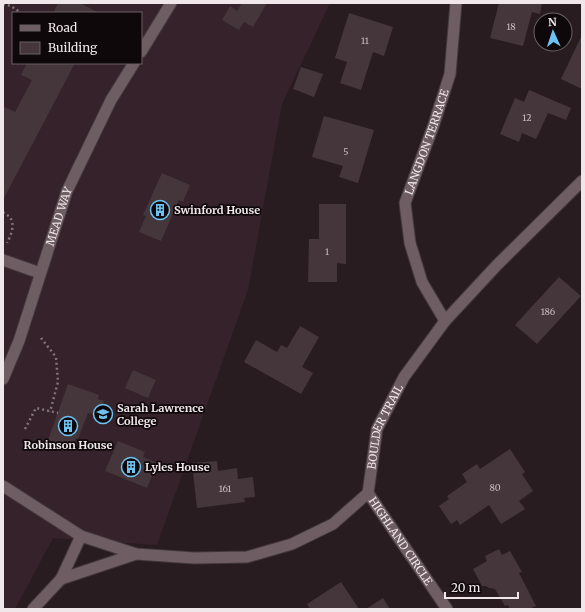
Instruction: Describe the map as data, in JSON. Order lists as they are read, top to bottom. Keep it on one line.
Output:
{"streets":{"street":["LANGDON TERRACE","MEAD WAY","BOULDER TRAIL","HIGHLAND CIRCLE"]},"crossings":[["LANGDON TERRACE","BOULDER TRAIL"],["BOULDER TRAIL","HIGHLAND CIRCLE"]],"places":{"building":["Swinford House","Robinson House","Lyles House"],"school or university":["Sarah Lawrence College"]},"house_numbers":["18","11","12","5","1","186","80","161"],"legend":["Road","Building"],"scale_bar":"20 m","north":"top"}
